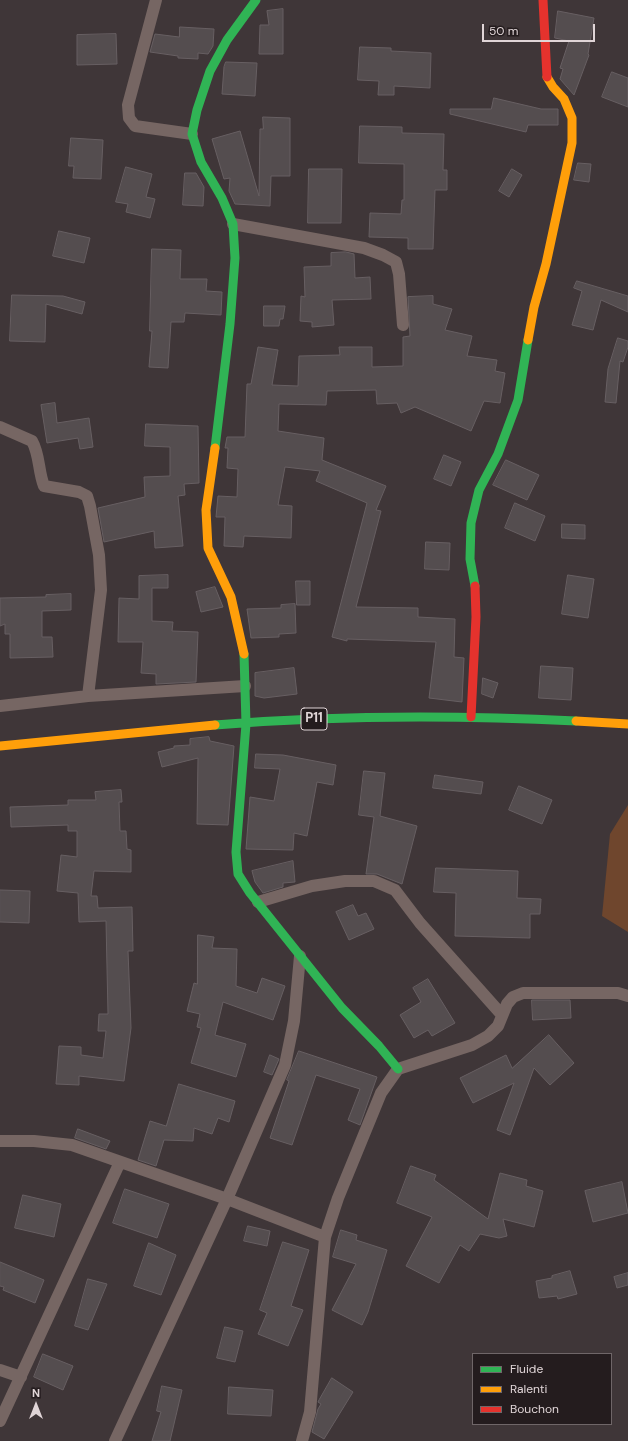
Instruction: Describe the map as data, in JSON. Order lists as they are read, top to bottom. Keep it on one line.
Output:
{"streets":{"street":["P11"]},"legend":["Fluide","Ralenti","Bouchon"],"scale_bar":"50 m","north":"top"}
